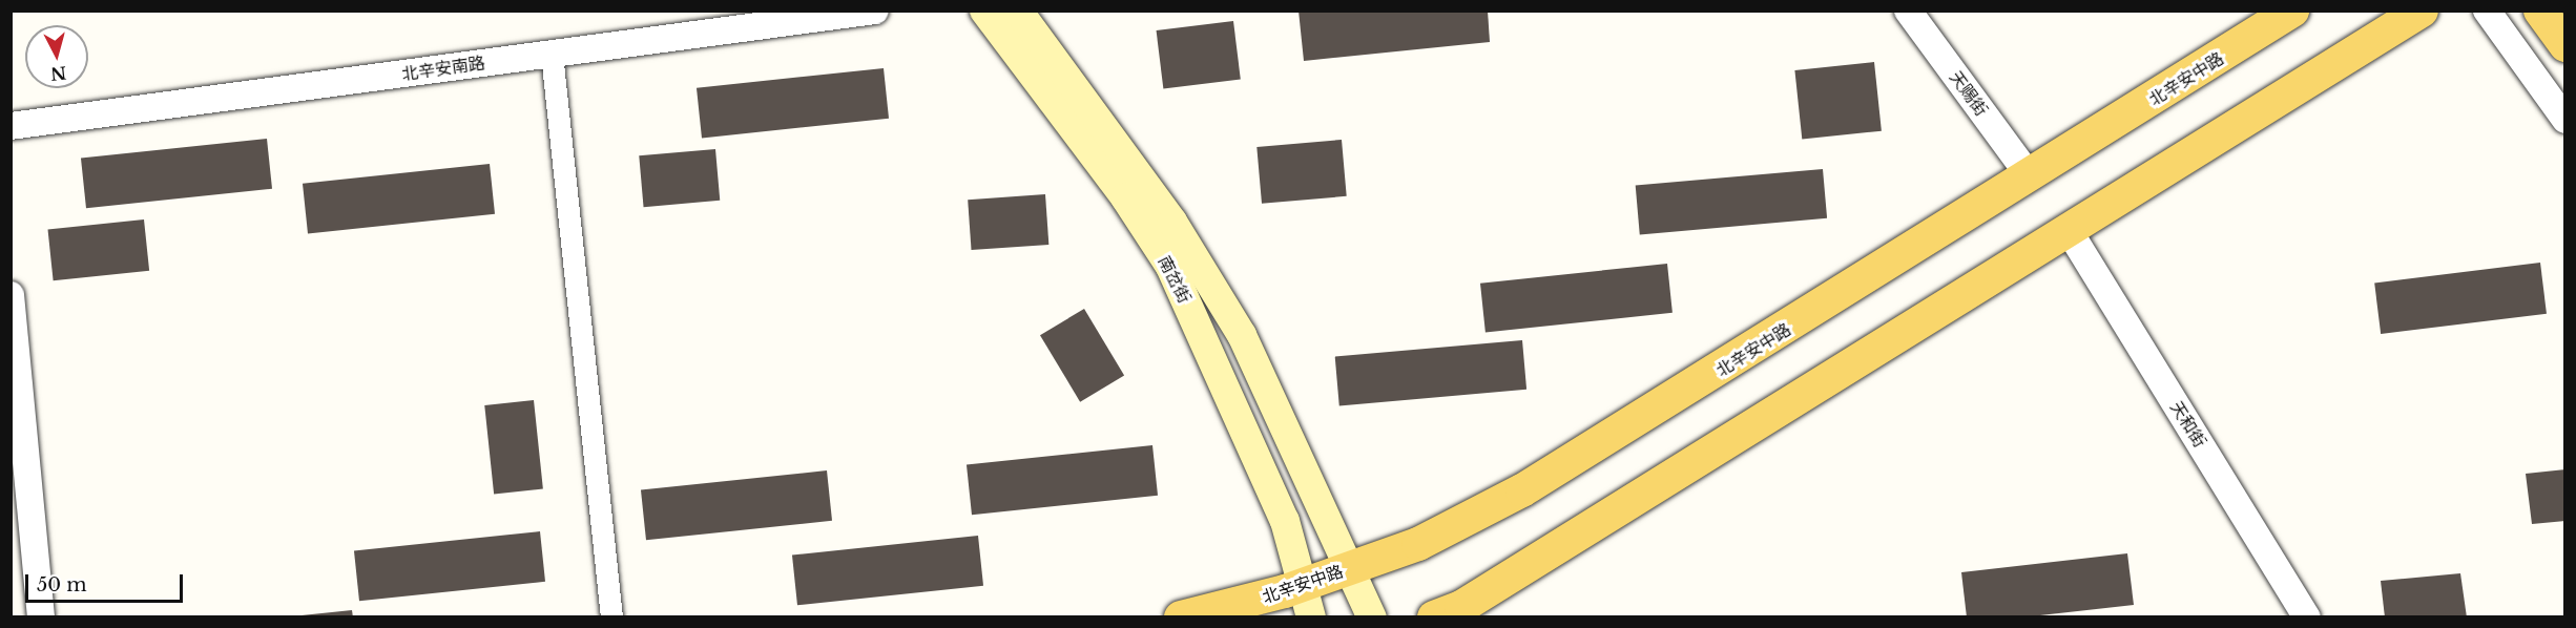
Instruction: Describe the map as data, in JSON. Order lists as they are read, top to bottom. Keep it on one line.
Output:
{"streets":{"main road":["北辛安中路","南岔街"],"street":["北辛安南路","天赐街","天和街"]},"crossings":[["北辛安中路","天赐街"],["北辛安中路","南岔街"]],"scale_bar":"50 m","north":"bottom"}
